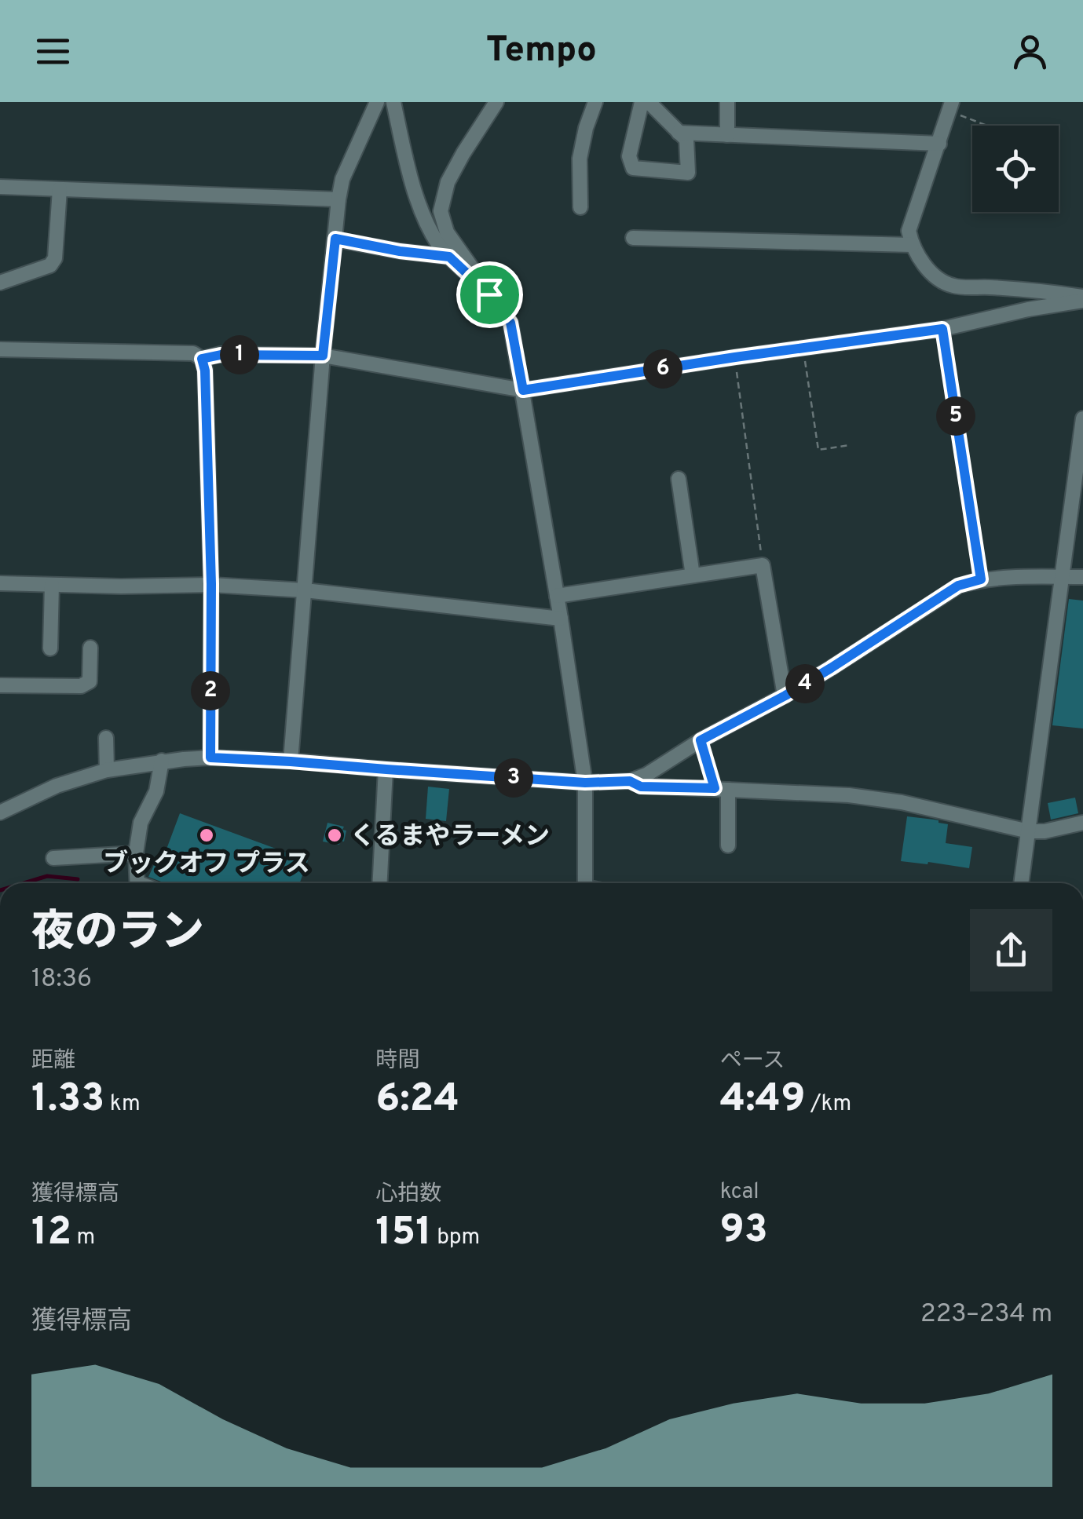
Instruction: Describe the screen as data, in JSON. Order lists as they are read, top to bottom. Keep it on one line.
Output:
{"places":["ブックオフ プラス","くるまやラーメン"],"page":{"header":"Tempo","pins":["1","6","5","4","2","3"],"heading":["夜のラン","18:36"],"stats":[["距離","1.33 km"],["時間","6:24"],["ペース","4:49 /km"],["獲得標高","12 m"],["心拍数","151 bpm"],["kcal","93"]],"chart":["獲得標高","223–234 m"]}}
